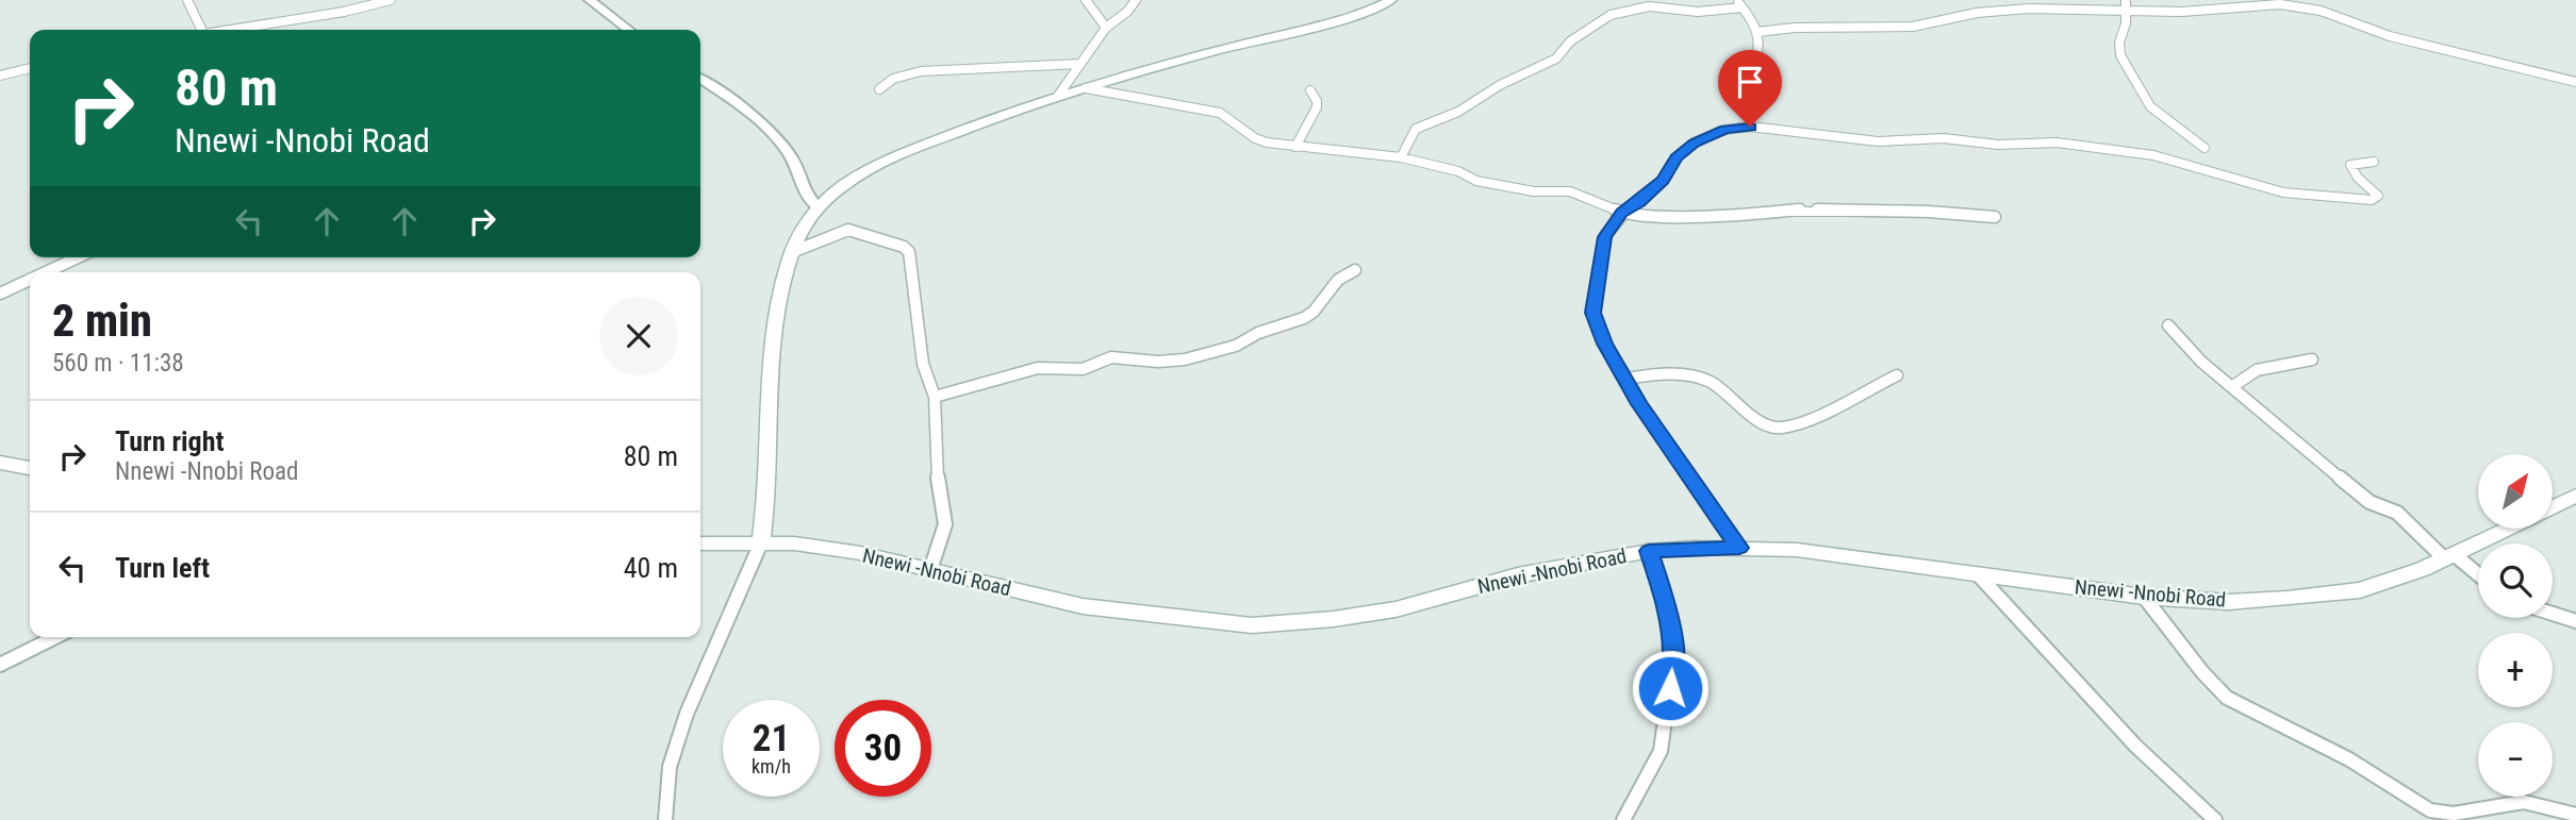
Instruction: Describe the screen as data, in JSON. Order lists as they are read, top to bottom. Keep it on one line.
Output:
{"streets":{"main road":["Nnewi -Nnobi Road"]},"north":"top right","page":{"turn":["80 m","Nnewi -Nnobi Road"],"heading":["2 min","560 m · 11:38"],"list":[{"name":"Turn right","note":"Nnewi -Nnobi Road","value":"80 m"},{"name":"Turn left","value":"40 m"}],"map_buttons":["+","−"],"speed":"21 km/h","limit":"30"}}
